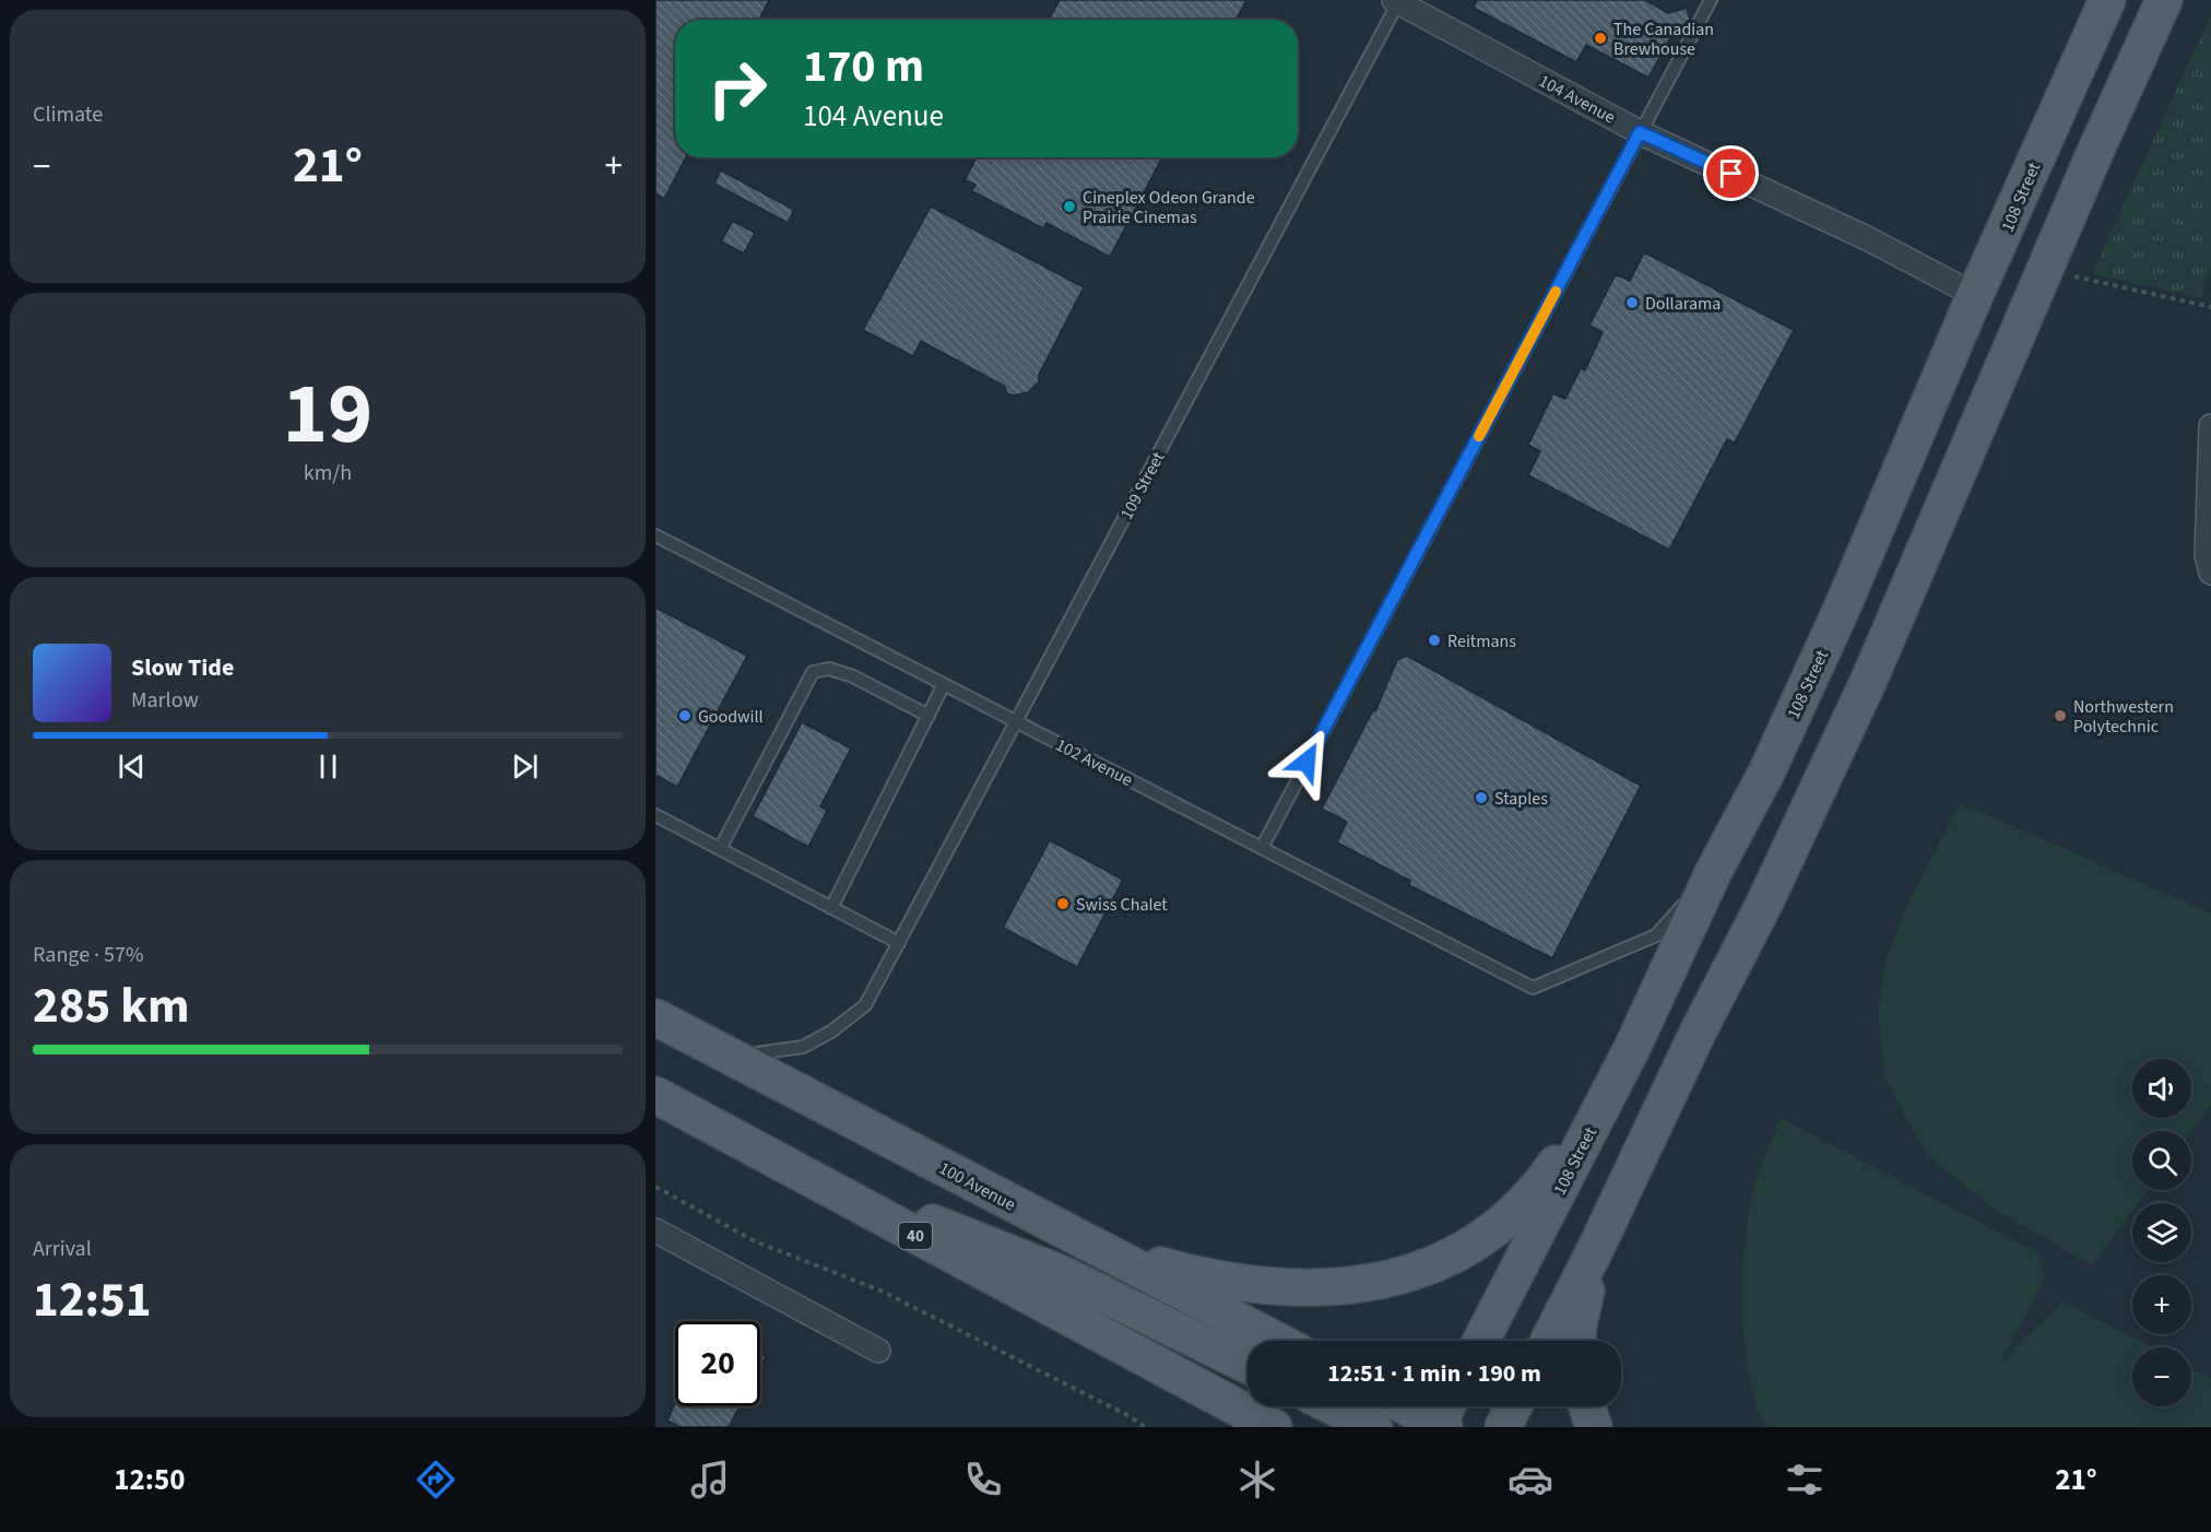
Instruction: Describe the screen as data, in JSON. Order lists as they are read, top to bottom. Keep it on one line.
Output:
{"streets":{"main road":["108 Street","100 Avenue","40"],"street":["104 Avenue"],"lane":["109 Street","102 Avenue"]},"crossings":[["104 Avenue","108 Street"],["104 Avenue","109 Street"],["108 Street","102 Avenue"],["109 Street","102 Avenue"],["109 Street","100 Avenue"]],"places":["The Canadian Brewhouse","Cineplex Odeon Grande Prairie Cinemas","Dollarama","Reitmans","Goodwill","Northwestern Polytechnic","Staples","Swiss Chalet"],"page":{"tile":["Climate",["19","km/h"],["Range · 57%","285 km"],["Arrival","12:51"]],"turn":["170 m","104 Avenue"],"heat":["−","21°","+"],"song":["Slow Tide","Marlow"],"map_buttons":["+","−"],"limit":"20","trip":"12:51 · 1 min · 190 m","tabs":["12:50","21°"]}}
